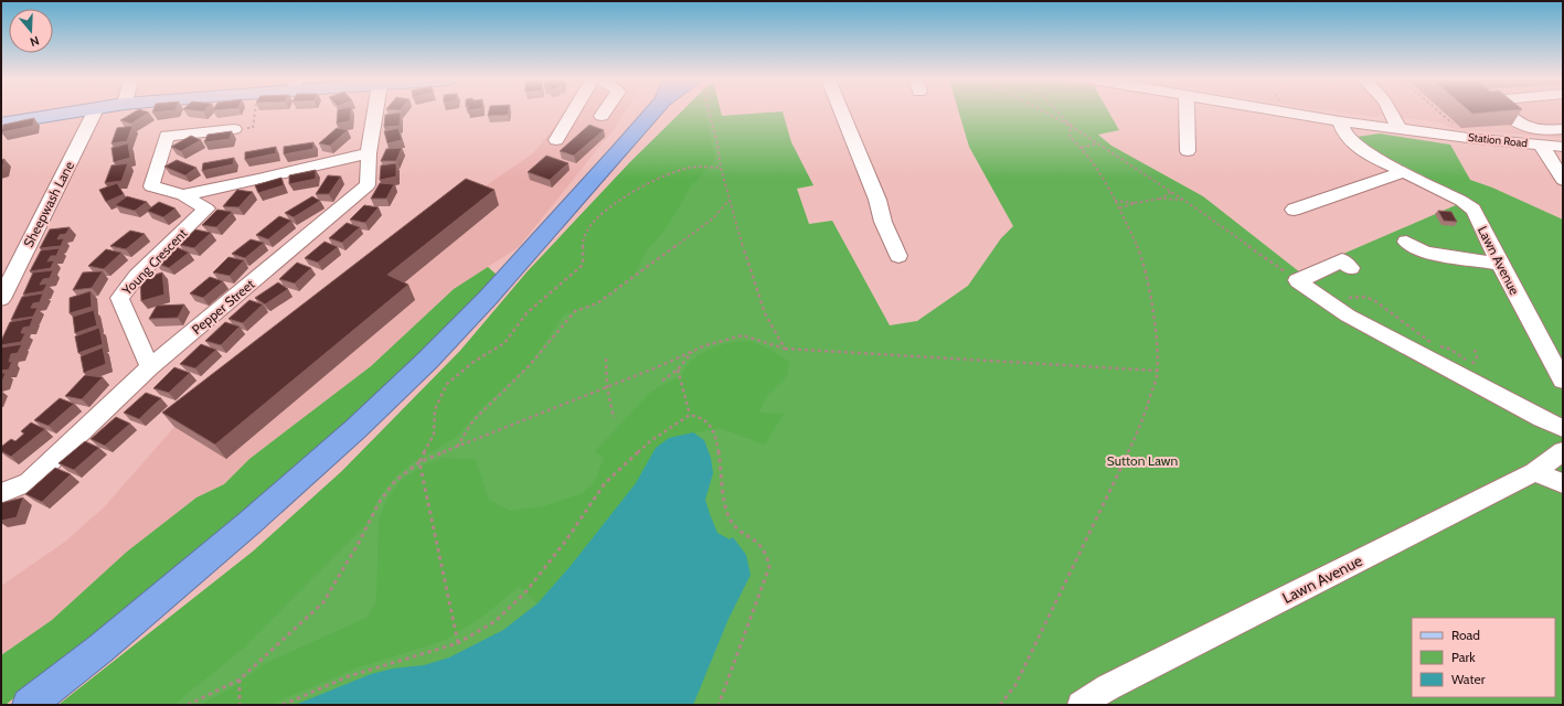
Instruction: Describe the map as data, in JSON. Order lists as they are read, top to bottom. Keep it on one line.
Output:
{"streets":{"street":["Station Road","Sheepwash Lane","Lawn Avenue","Young Crescent","Pepper Street"]},"crossings":[["Station Road","Lawn Avenue"],["Young Crescent","Pepper Street"]],"parks":["Sutton Lawn"],"legend":["Road","Park","Water"],"north":"bottom"}
